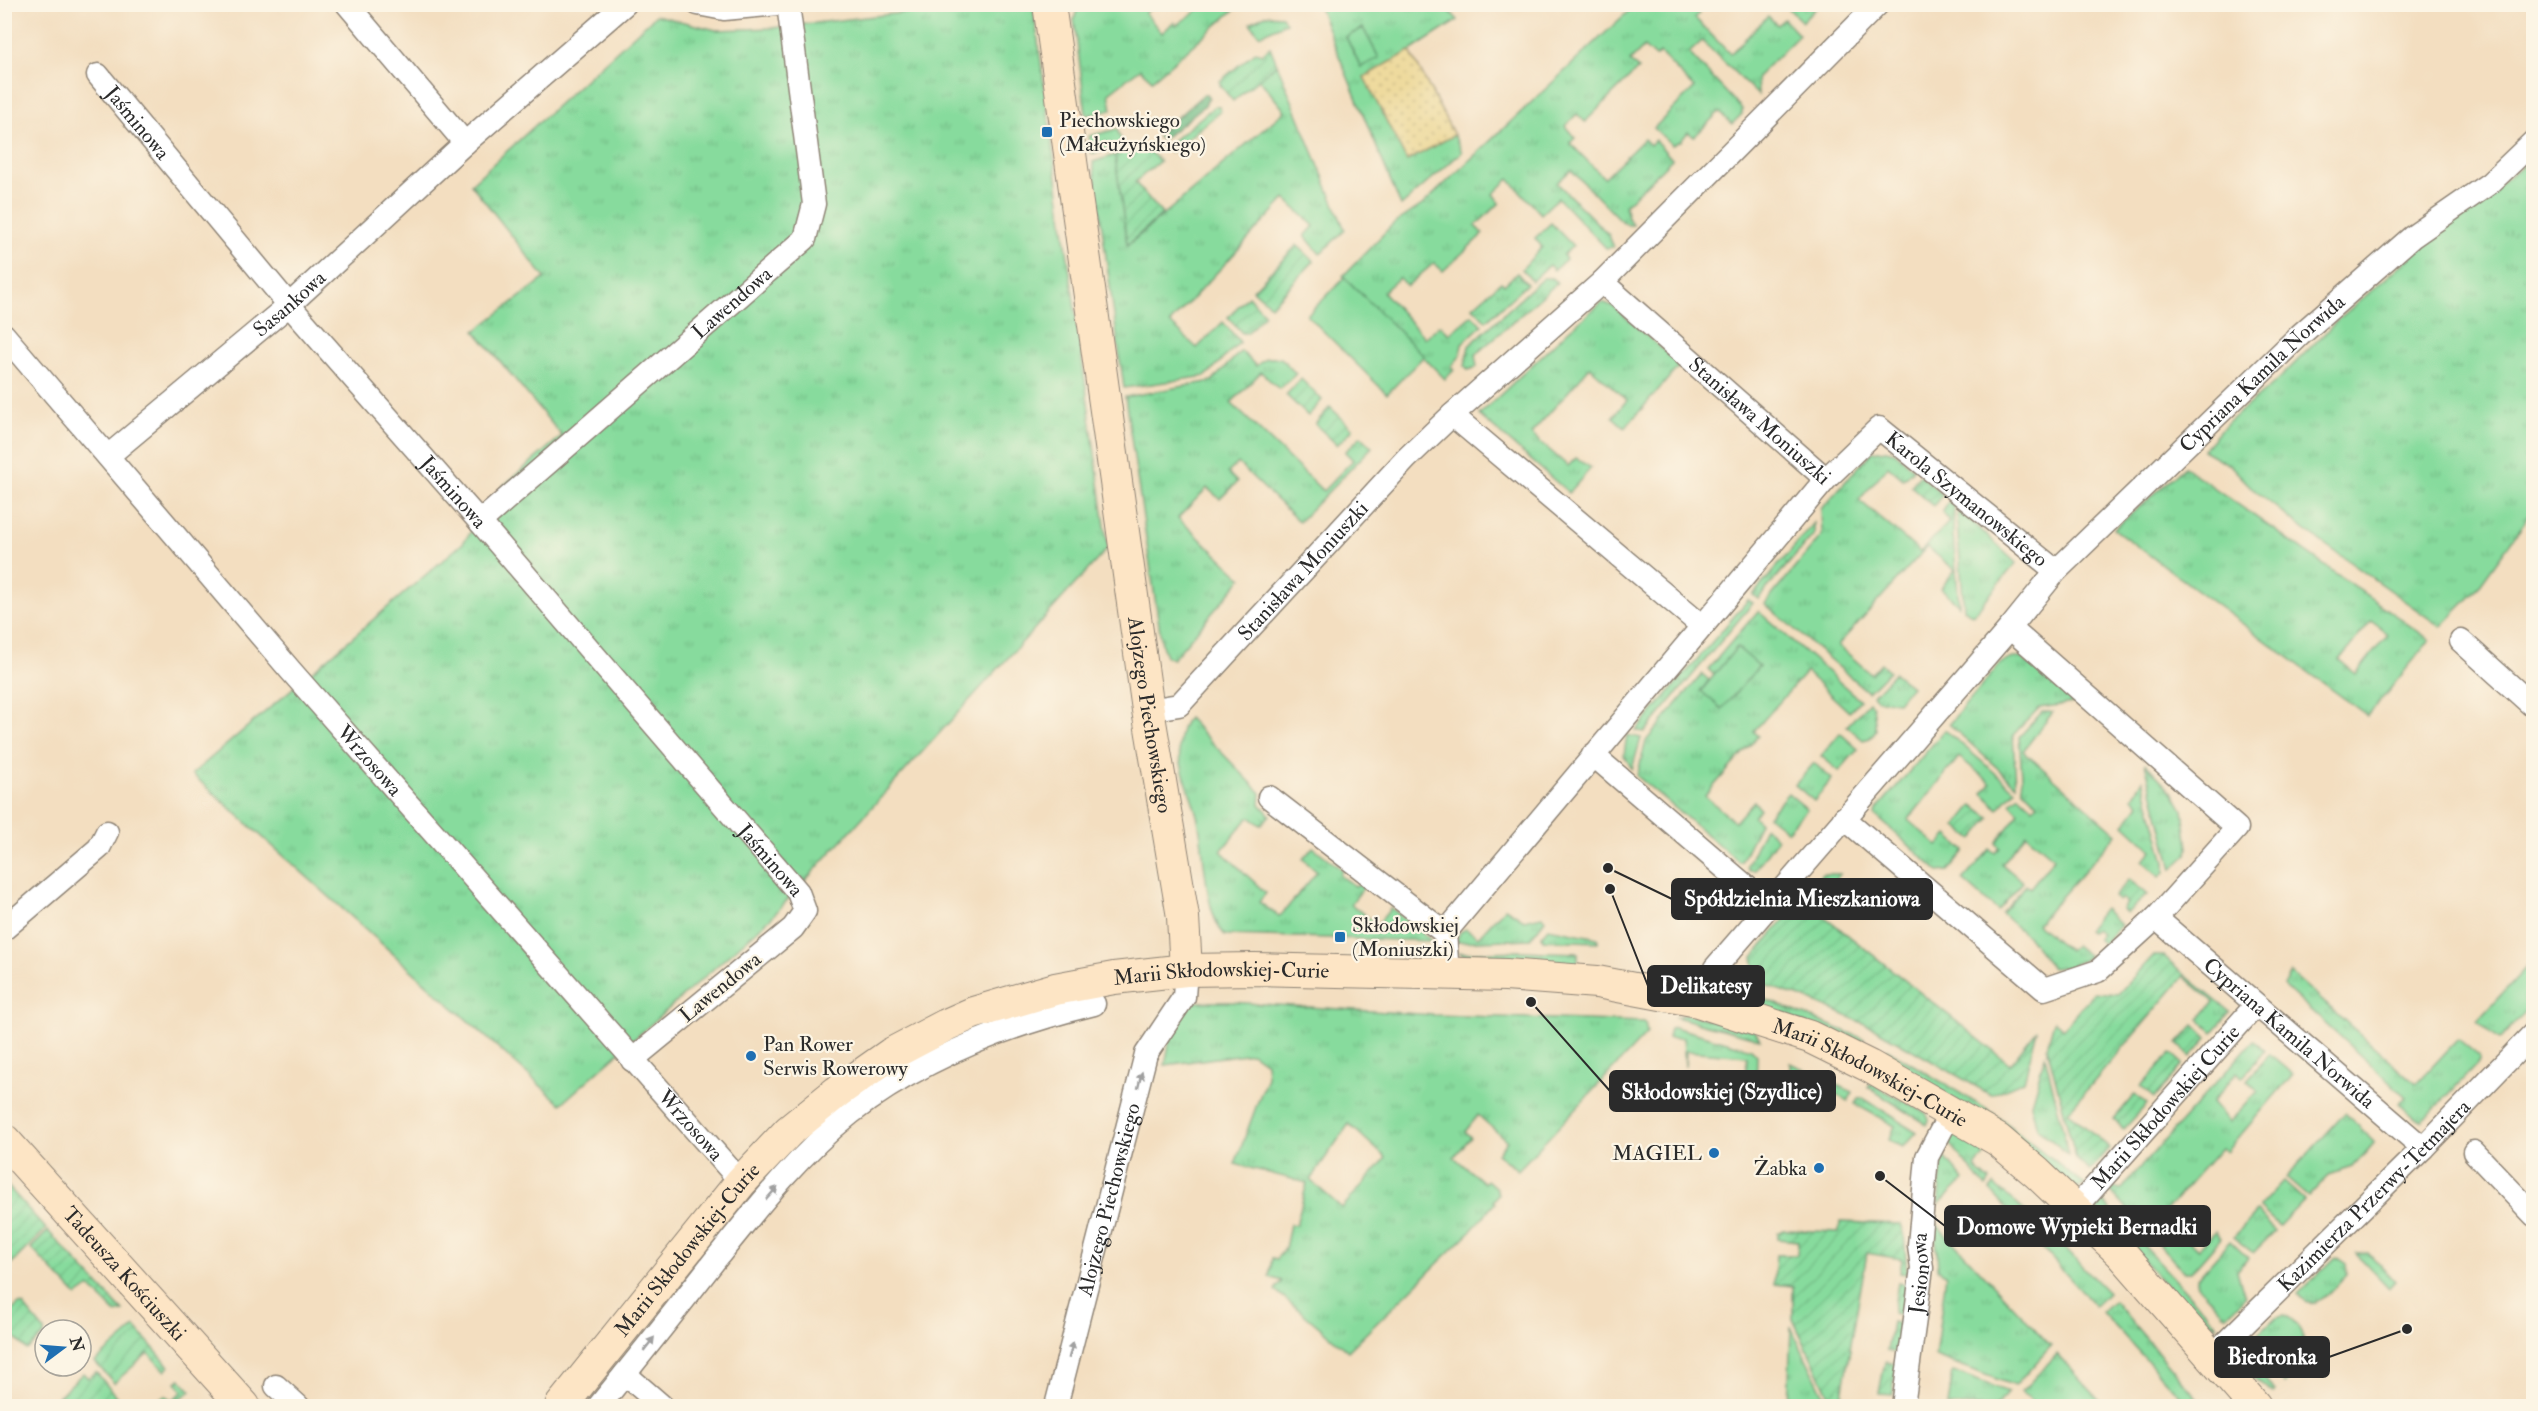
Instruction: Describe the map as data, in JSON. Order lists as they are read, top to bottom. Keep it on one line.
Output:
{"streets":{"street":["Jaśminowa","Lawendowa","Sasankowa","Cypriana Kamila Norwida","Stanisława Moniuszki","Karola Szymanowskiego","Alojzego Piechowskiego","Wrzosowa","Marii Skłodowskiej-Curie","Marii Skłodowskiej Curie","Kazimierza Przerwy-Tetmajera","Tadeusza Kościuszki","Jesionowa"]},"crossings":[["Jaśminowa","Lawendowa"],["Jaśminowa","Sasankowa"],["Lawendowa","Wrzosowa"],["Sasankowa","Wrzosowa"],["Cypriana Kamila Norwida","Karola Szymanowskiego"],["Cypriana Kamila Norwida","Marii Skłodowskiej-Curie"],["Cypriana Kamila Norwida","Marii Skłodowskiej Curie"],["Cypriana Kamila Norwida","Kazimierza Przerwy-Tetmajera"],["Stanisława Moniuszki","Karola Szymanowskiego"],["Stanisława Moniuszki","Alojzego Piechowskiego"],["Alojzego Piechowskiego","Marii Skłodowskiej-Curie"],["Wrzosowa","Marii Skłodowskiej-Curie"],["Marii Skłodowskiej-Curie","Marii Skłodowskiej Curie"],["Marii Skłodowskiej-Curie","Kazimierza Przerwy-Tetmajera"],["Marii Skłodowskiej-Curie","Jesionowa"]],"places":{"transit":["Piechowskiego (Małcużyńskiego)","Skłodowskiej (Moniuszki)"],"other":["Spółdzielnia Mieszkaniowa","Delikatesy","Skłodowskiej (Szydlice)","Pan Rower Serwis Rowerowy","MAGIEL","Żabka","Domowe Wypieki Bernadki","Biedronka"]},"north":"right"}
